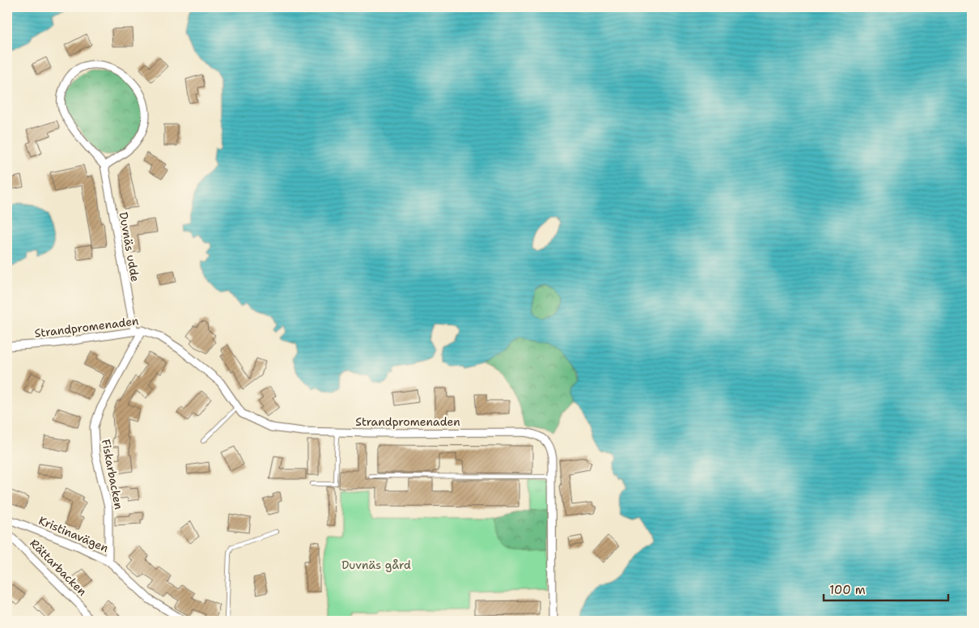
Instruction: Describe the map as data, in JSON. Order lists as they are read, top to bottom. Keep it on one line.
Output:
{"streets":{"street":["Duvnäs udde","Strandpromenaden","Fiskarbacken","Kristinavägen","Rättarbacken"]},"crossings":[["Duvnäs udde","Strandpromenaden"],["Strandpromenaden","Fiskarbacken"],["Fiskarbacken","Kristinavägen"]],"parks":["Duvnäs gård"],"scale_bar":"100 m"}
